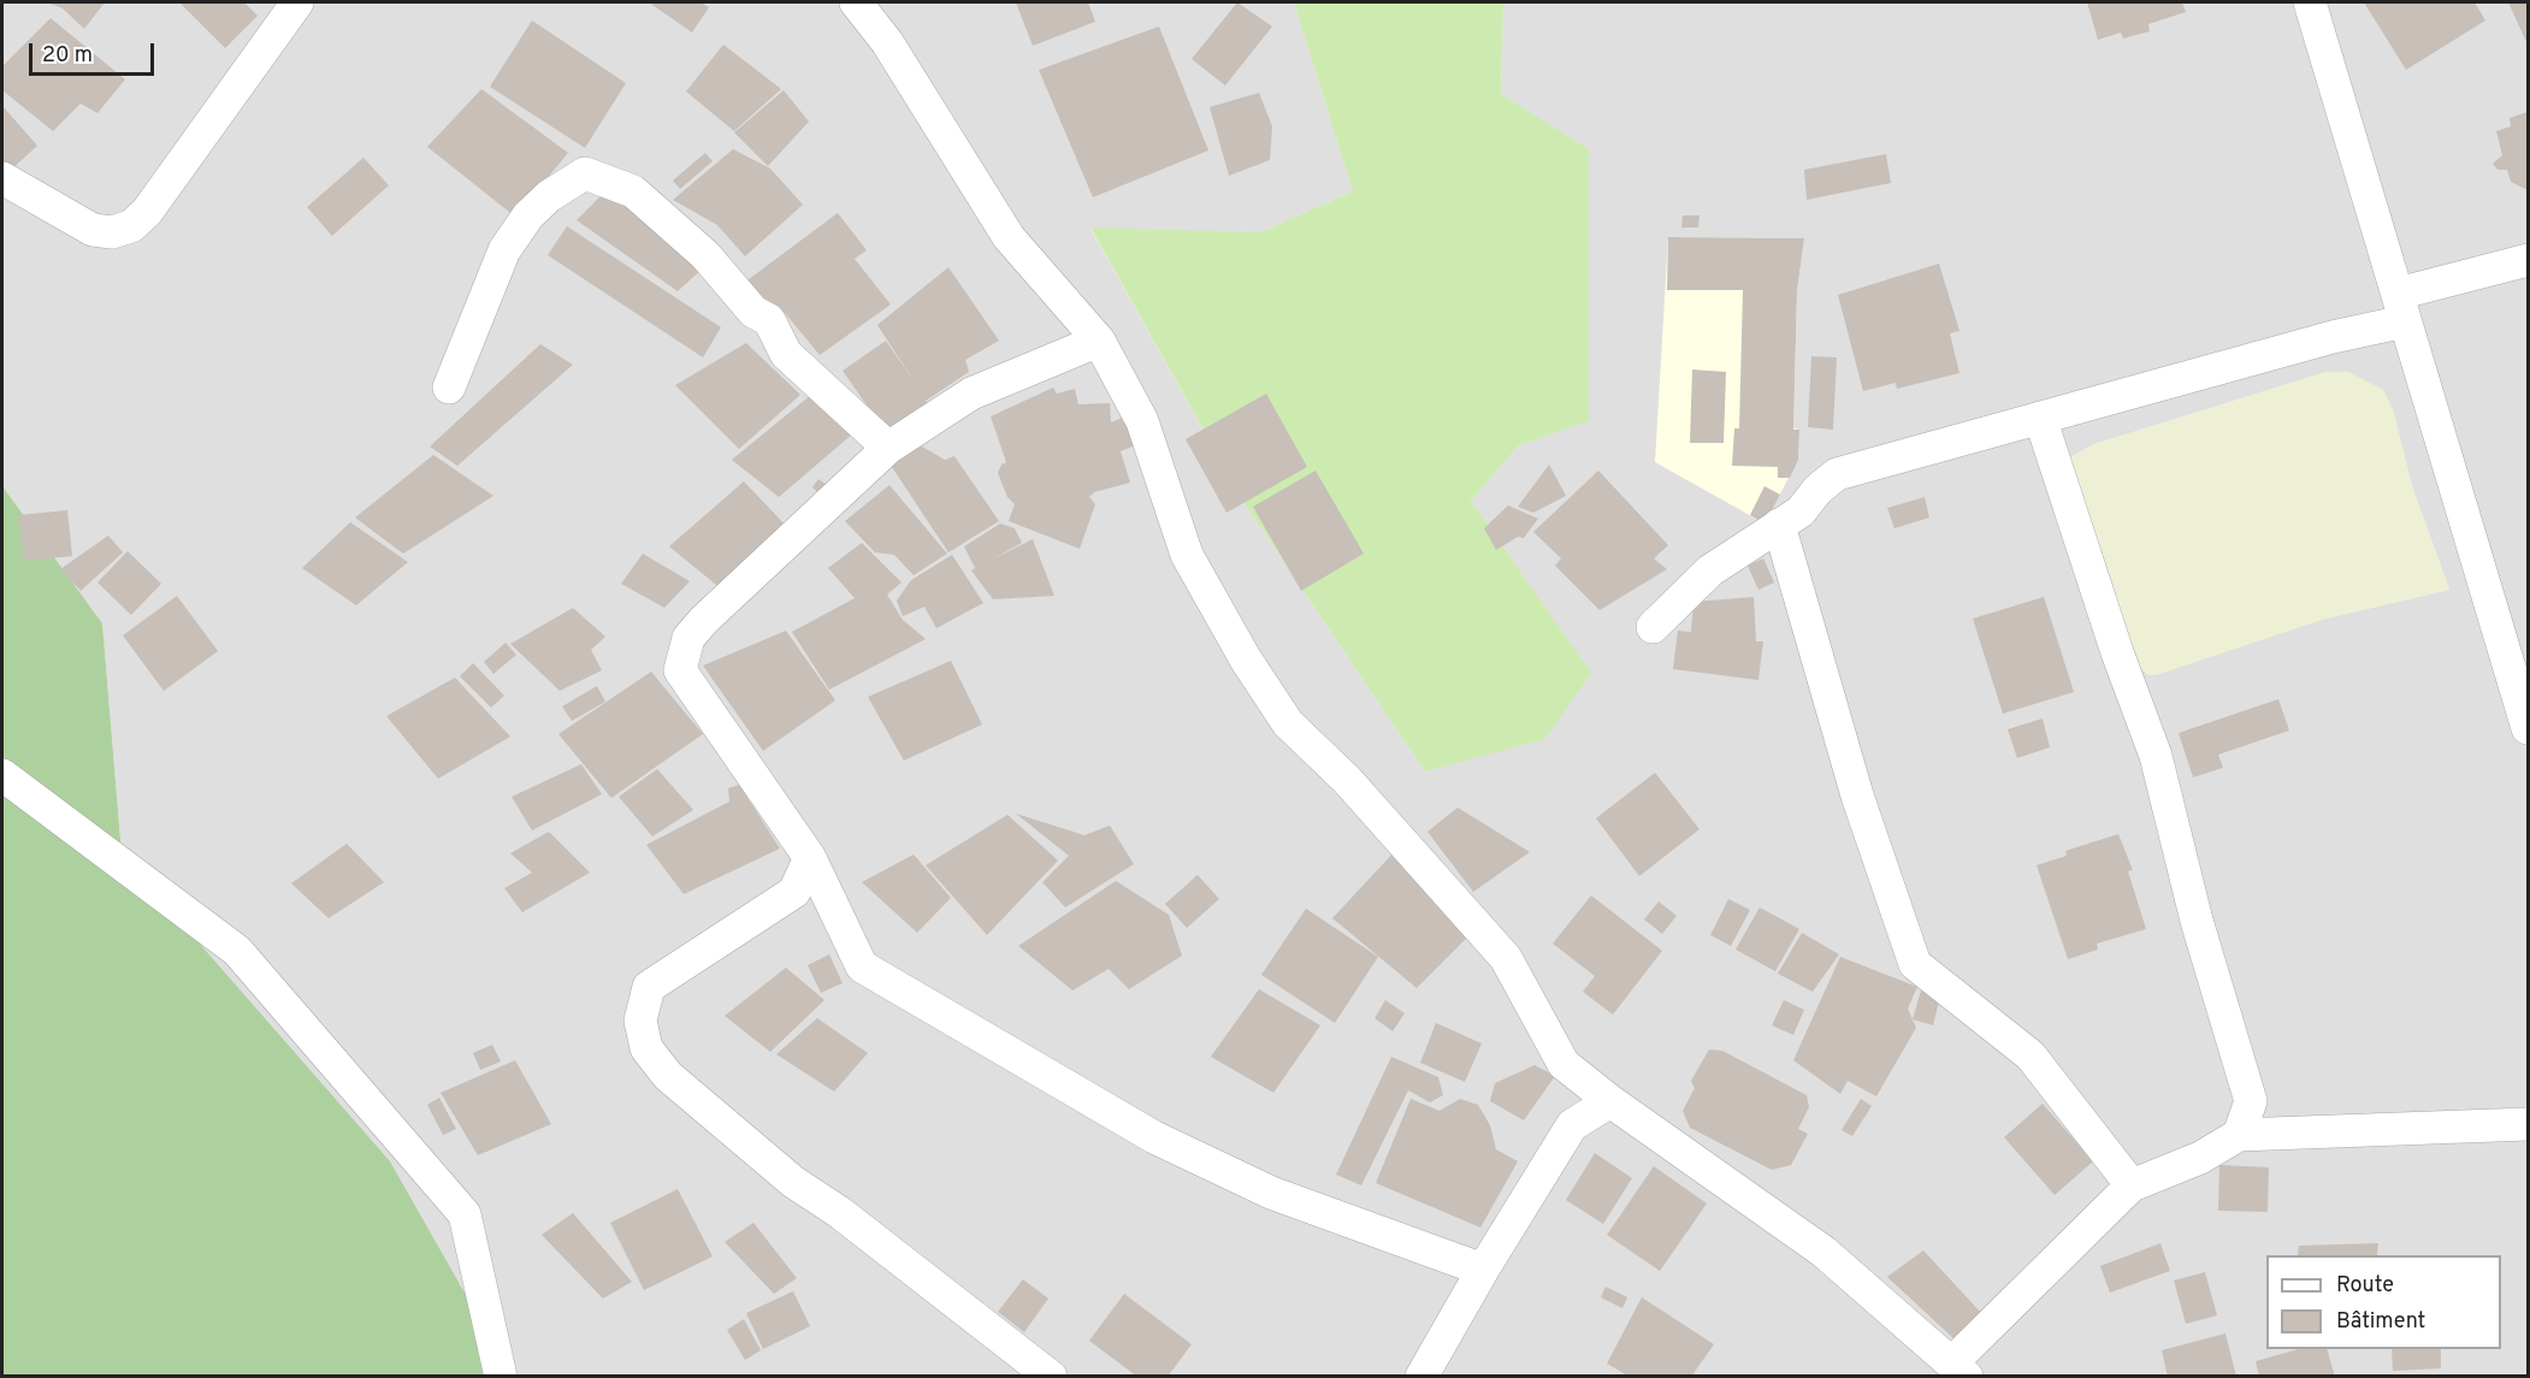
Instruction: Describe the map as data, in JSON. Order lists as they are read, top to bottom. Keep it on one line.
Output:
{"legend":["Route","Bâtiment"],"scale_bar":"20 m"}
